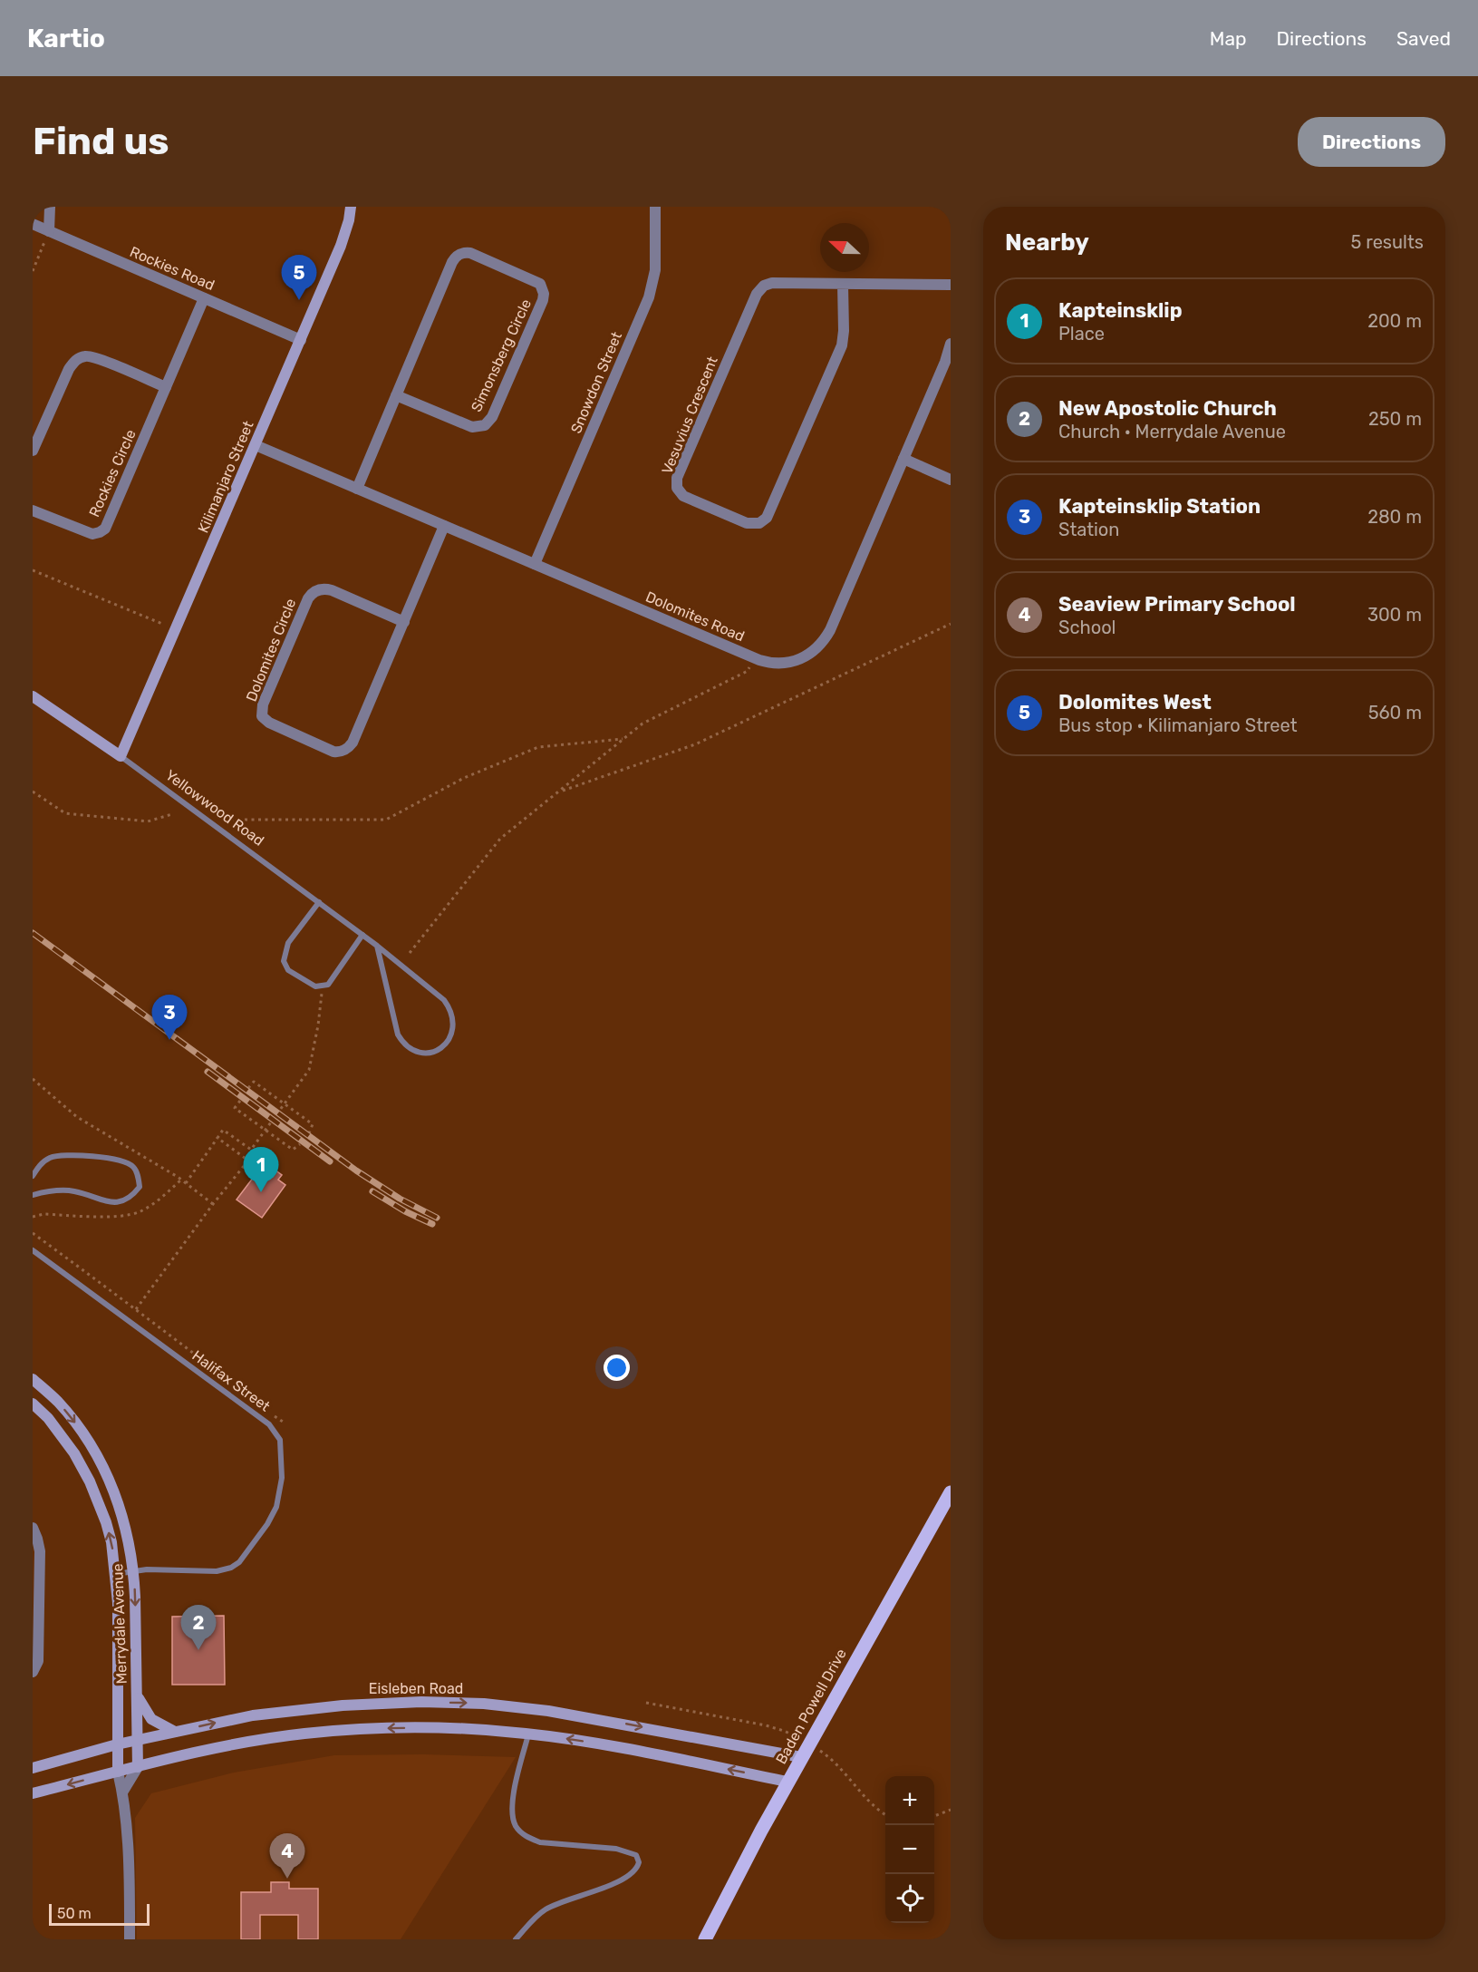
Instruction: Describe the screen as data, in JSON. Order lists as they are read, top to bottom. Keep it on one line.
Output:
{"streets":{"main road":["Kilimanjaro Street","Yellowwood Road","Merrydale Avenue","Eisleben Road","Baden Powell Drive"],"street":["Rockies Road","Simonsberg Circle","Snowdon Street","Vesuvius Crescent","Rockies Circle","Dolomites Road","Dolomites Circle"],"lane":["Halifax Street"]},"crossings":[["Rockies Road","Rockies Circle"],["Rockies Road","Kilimanjaro Street"],["Simonsberg Circle","Dolomites Road"],["Snowdon Street","Dolomites Road"],["Kilimanjaro Street","Dolomites Road"],["Kilimanjaro Street","Yellowwood Road"],["Dolomites Road","Dolomites Circle"],["Halifax Street","Merrydale Avenue"],["Merrydale Avenue","Eisleben Road"],["Eisleben Road","Baden Powell Drive"]],"scale_bar":"50 m","north":"left","page":{"header":"Kartio","nav":["Map","Directions","Saved"],"buttons":"Directions","title":"Find us","heading":["Nearby","5 results"],"pins":["5","3","1","2","4"],"list":[{"mark":"1","name":"Kapteinsklip","note":"Place","value":"200 m"},{"mark":"2","name":"New Apostolic Church","note":"Church · Merrydale Avenue","value":"250 m"},{"mark":"3","name":"Kapteinsklip Station","note":"Station","value":"280 m"},{"mark":"4","name":"Seaview Primary School","note":"School","value":"300 m"},{"mark":"5","name":"Dolomites West","note":"Bus stop · Kilimanjaro Street","value":"560 m"}],"map_buttons":["+","−"],"scale":"50 m"}}
